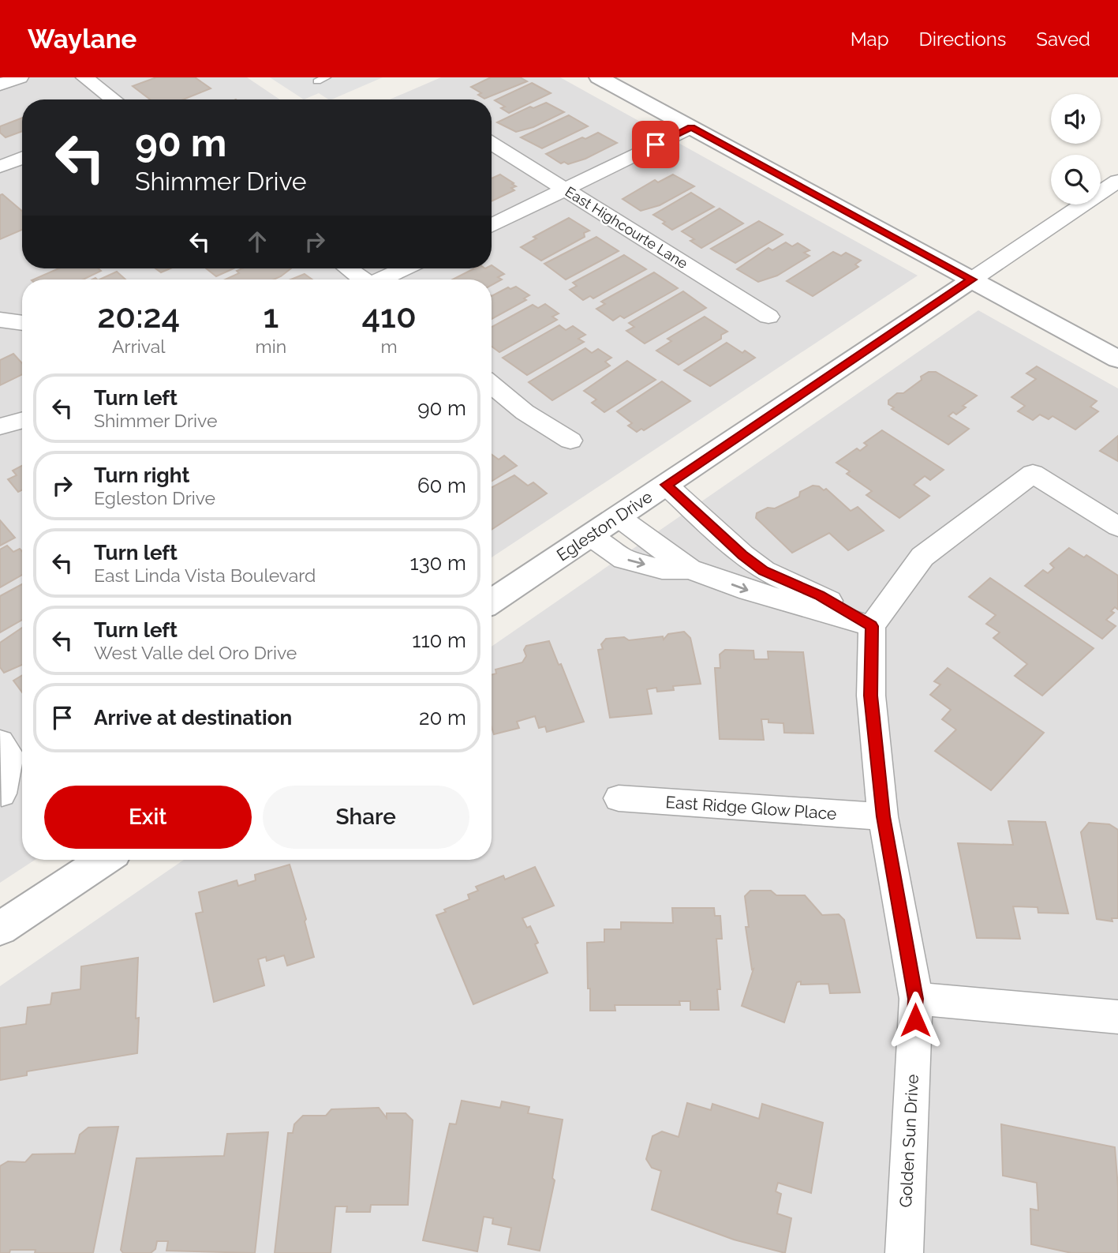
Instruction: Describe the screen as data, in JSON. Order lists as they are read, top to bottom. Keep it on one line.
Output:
{"streets":{"street":["East Highcourte Lane","Egleston Drive","East Ridge Glow Place","Golden Sun Drive"]},"crossings":[["East Ridge Glow Place","Golden Sun Drive"]],"page":{"header":"Waylane","nav":["Map","Directions","Saved"],"turn":["90 m","Shimmer Drive"],"eta":["20:24","Arrival","1","min","410","m"],"list":[{"name":"Turn left","note":"Shimmer Drive","value":"90 m"},{"name":"Turn right","note":"Egleston Drive","value":"60 m"},{"name":"Turn left","note":"East Linda Vista Boulevard","value":"130 m"},{"name":"Turn left","note":"West Valle del Oro Drive","value":"110 m"},{"name":"Arrive at destination","value":"20 m"}],"buttons":["Exit","Share"]}}
